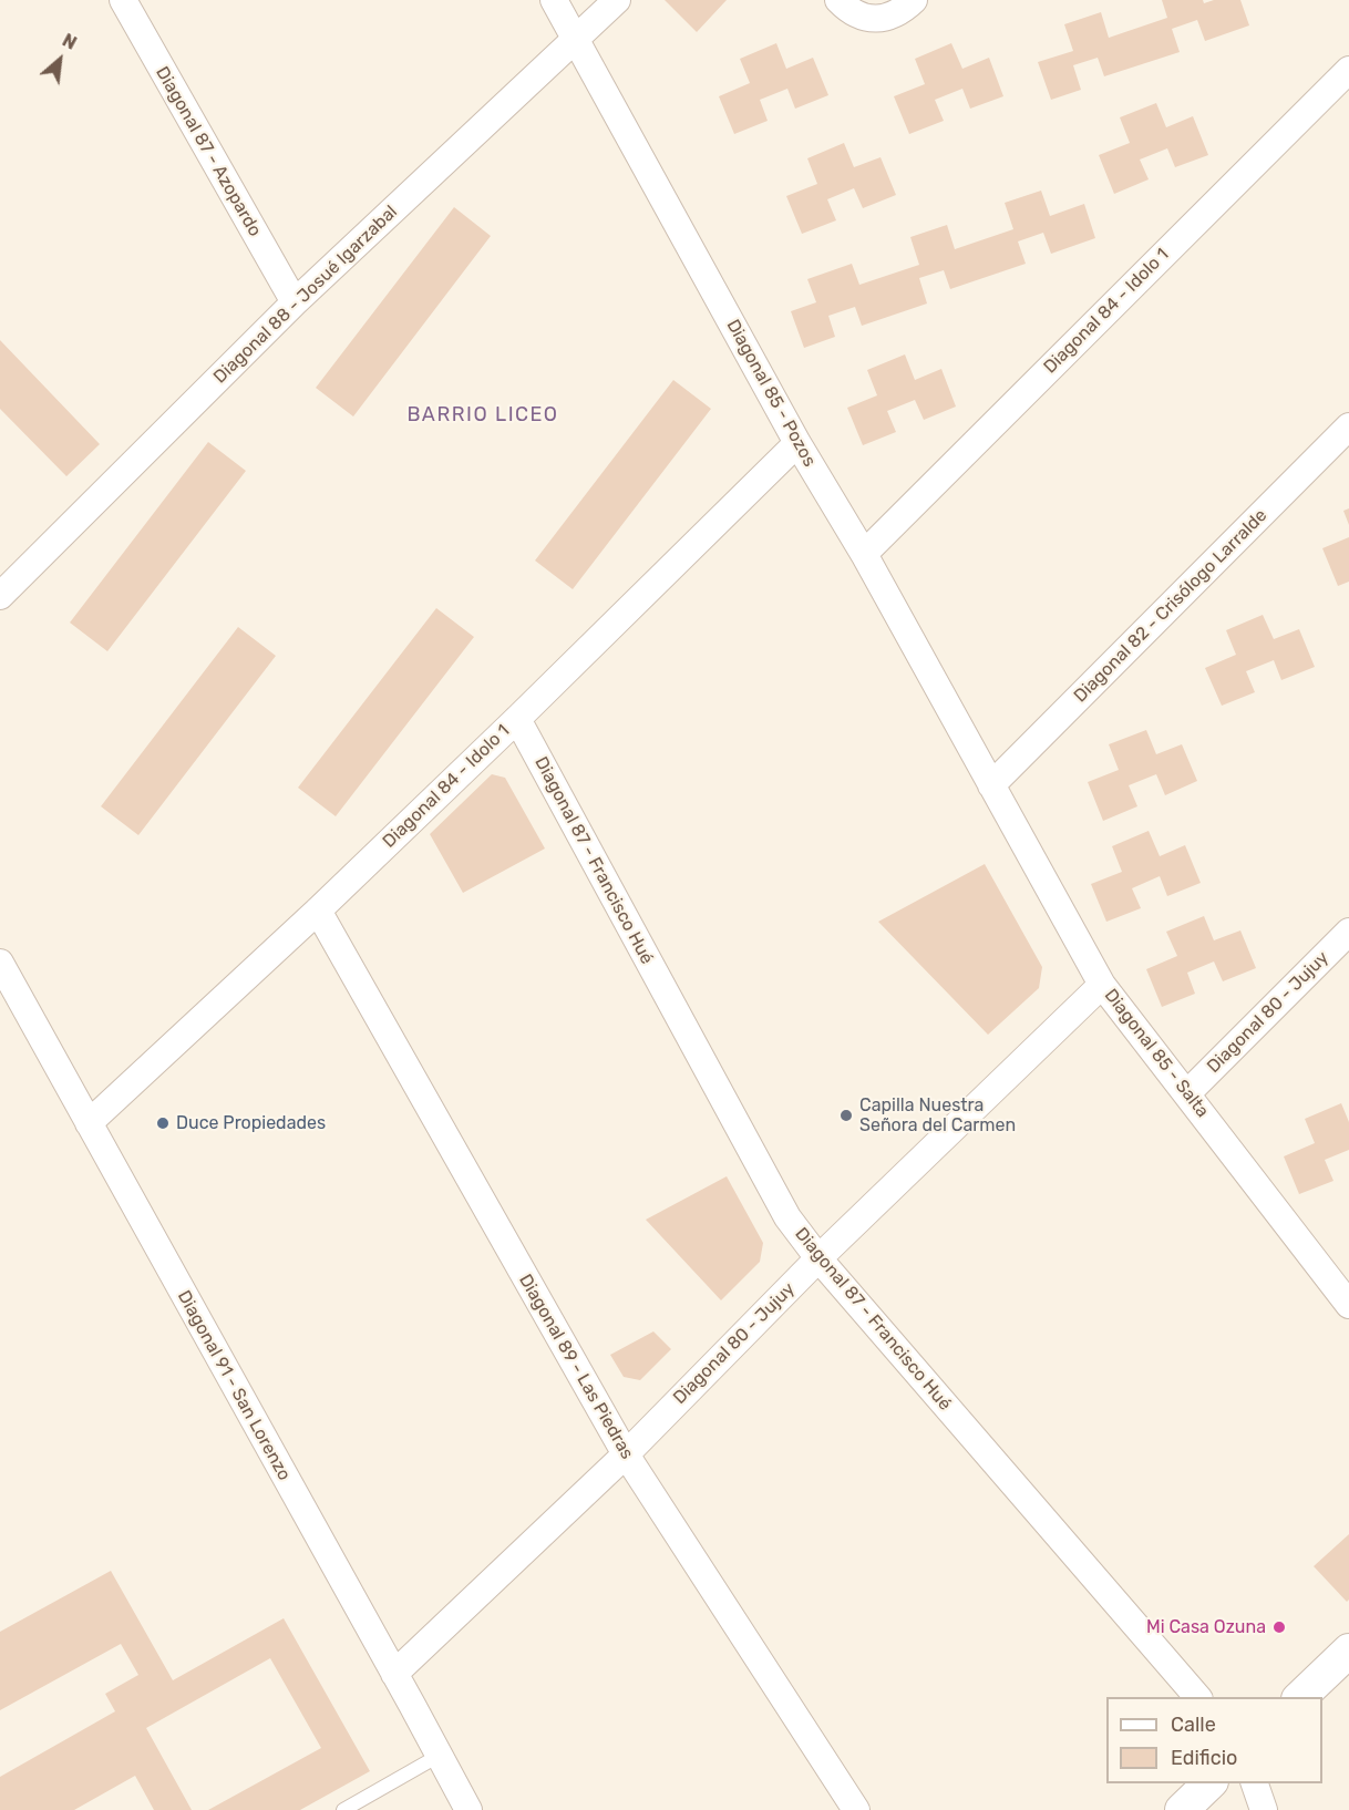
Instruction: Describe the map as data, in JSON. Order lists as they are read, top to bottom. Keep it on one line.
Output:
{"streets":{"street":["Diagonal 87 - Azopardo","Diagonal 88 - Josué Igarzabal","Diagonal 84 - Idolo 1","Diagonal 85 - Pozos","Diagonal 82 - Crisólogo Larralde","Diagonal 87 - Francisco Hué","Diagonal 80 - Jujuy","Diagonal 85 - Salta","Diagonal 89 - Las Piedras","Diagonal 91 - San Lorenzo"]},"crossings":[["Diagonal 87 - Azopardo","Diagonal 88 - Josué Igarzabal"],["Diagonal 88 - Josué Igarzabal","Diagonal 85 - Pozos"],["Diagonal 84 - Idolo 1","Diagonal 85 - Pozos"],["Diagonal 84 - Idolo 1","Diagonal 87 - Francisco Hué"],["Diagonal 84 - Idolo 1","Diagonal 89 - Las Piedras"],["Diagonal 84 - Idolo 1","Diagonal 91 - San Lorenzo"],["Diagonal 85 - Pozos","Diagonal 82 - Crisólogo Larralde"],["Diagonal 85 - Pozos","Diagonal 85 - Salta"],["Diagonal 82 - Crisólogo Larralde","Diagonal 85 - Salta"],["Diagonal 87 - Francisco Hué","Diagonal 80 - Jujuy"],["Diagonal 80 - Jujuy","Diagonal 85 - Salta"],["Diagonal 80 - Jujuy","Diagonal 89 - Las Piedras"],["Diagonal 80 - Jujuy","Diagonal 91 - San Lorenzo"]],"districts":["BARRIO LICEO"],"places":["Capilla Nuestra Señora del Carmen","Duce Propiedades","Mi Casa Ozuna"],"legend":["Calle","Edificio"],"north":"top right"}
